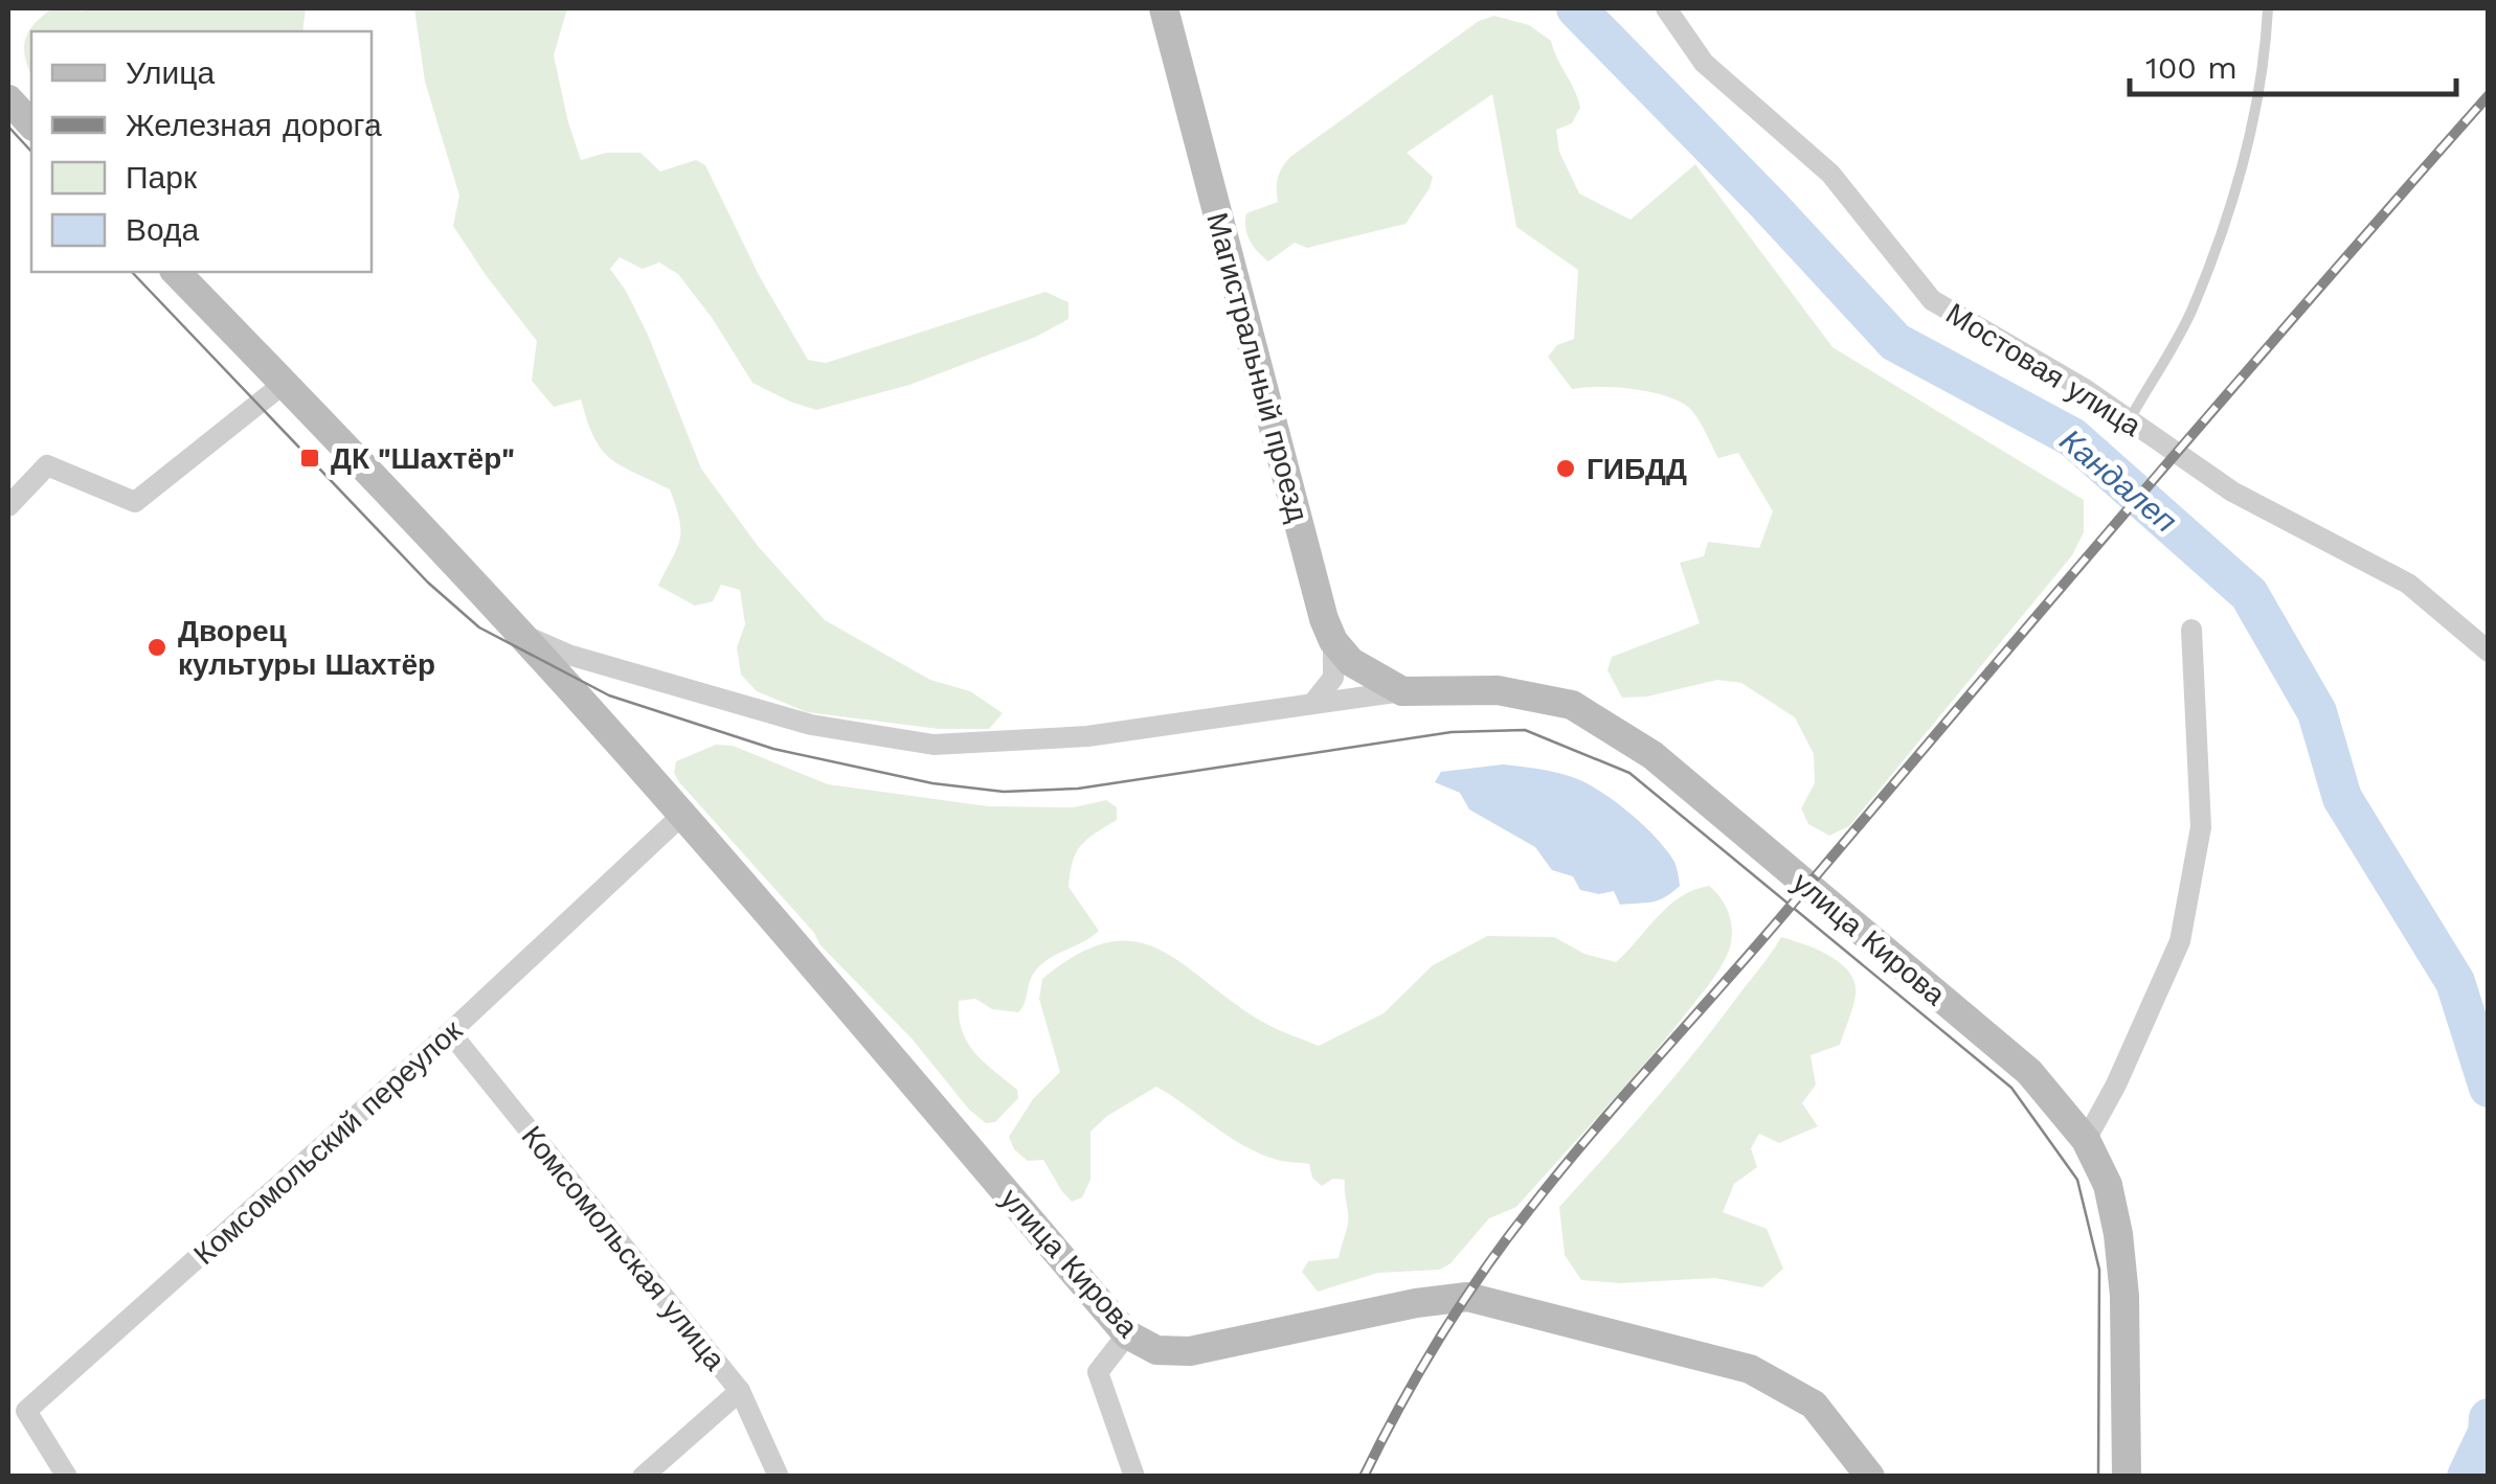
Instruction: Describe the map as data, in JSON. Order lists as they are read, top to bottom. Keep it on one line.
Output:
{"streets":{"street":["Магистральный проезд","Мостовая улица","улица Кирова","Комсомольский переулок","Комсомольская улица"]},"crossings":[["улица Кирова","Комсомольский переулок"],["Комсомольский переулок","Комсомольская улица"]],"water":["Кандалеп"],"places":{"transit":["ДК \"Шахтёр\""],"other":["ГИБДД","Дворец культуры Шахтёр"]},"legend":["Улица","Железная дорога","Парк","Вода"],"scale_bar":"100 m"}
